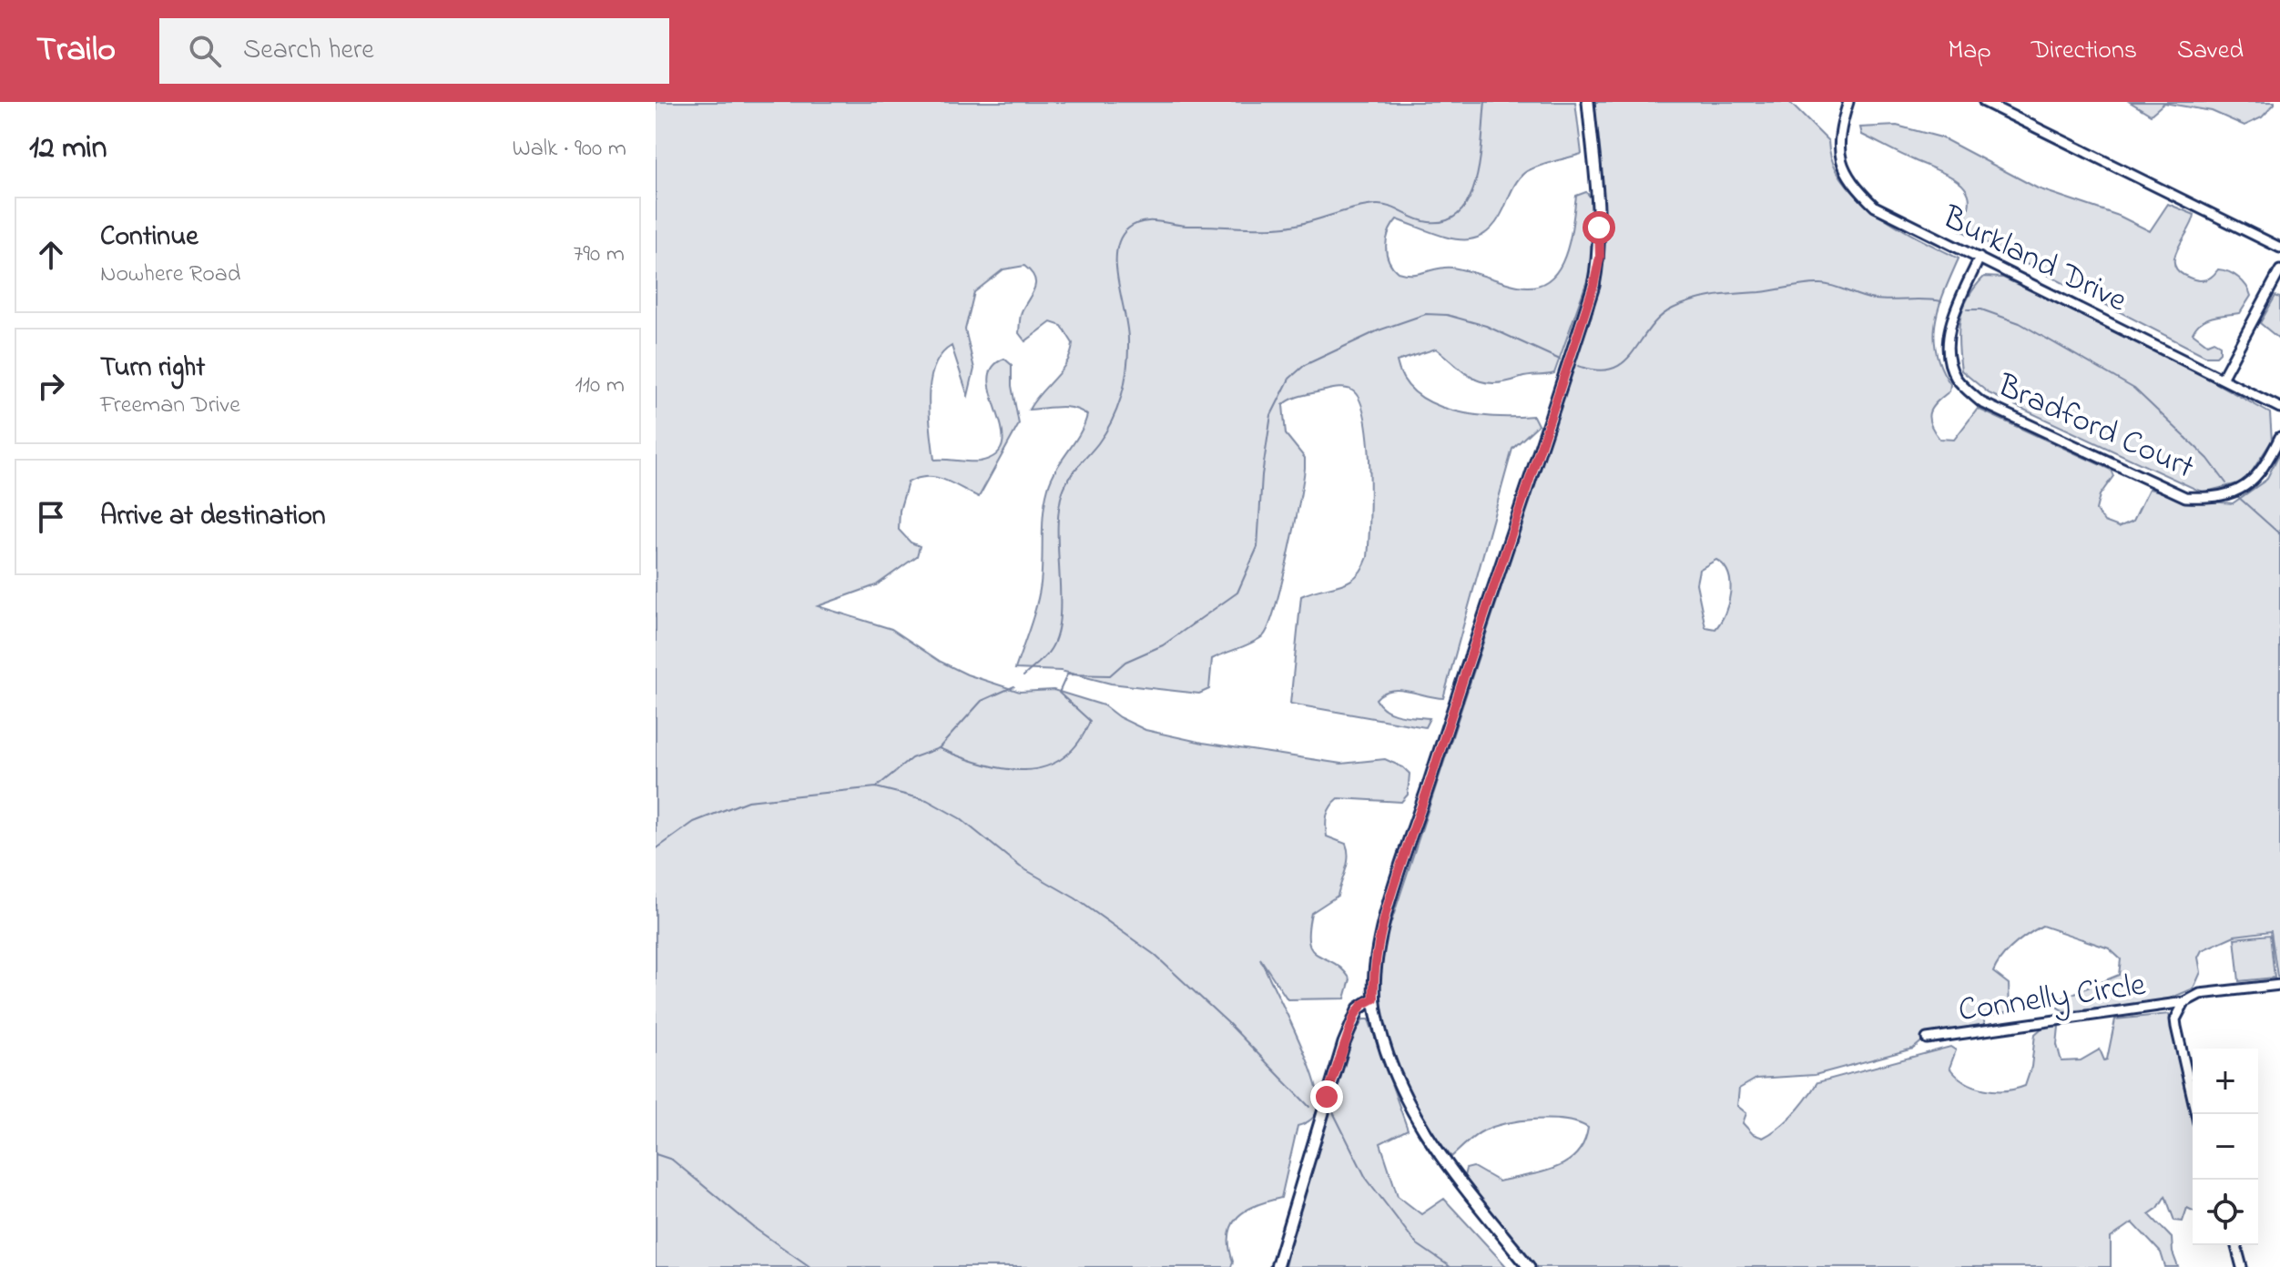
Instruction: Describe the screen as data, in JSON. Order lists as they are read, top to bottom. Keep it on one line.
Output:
{"streets":{"street":["Burkland Drive","Bradford Court","Connelly Circle"]},"crossings":[["Burkland Drive","Bradford Court"]],"page":{"header":"Trailo","search":"Search here","nav":["Map","Directions","Saved"],"heading":["12 min","Walk · 900 m"],"list":[["Continue","Nowhere Road","790 m"],["Turn right","Freeman Drive","110 m"],"Arrive at destination"],"map_buttons":["+","−"]}}
